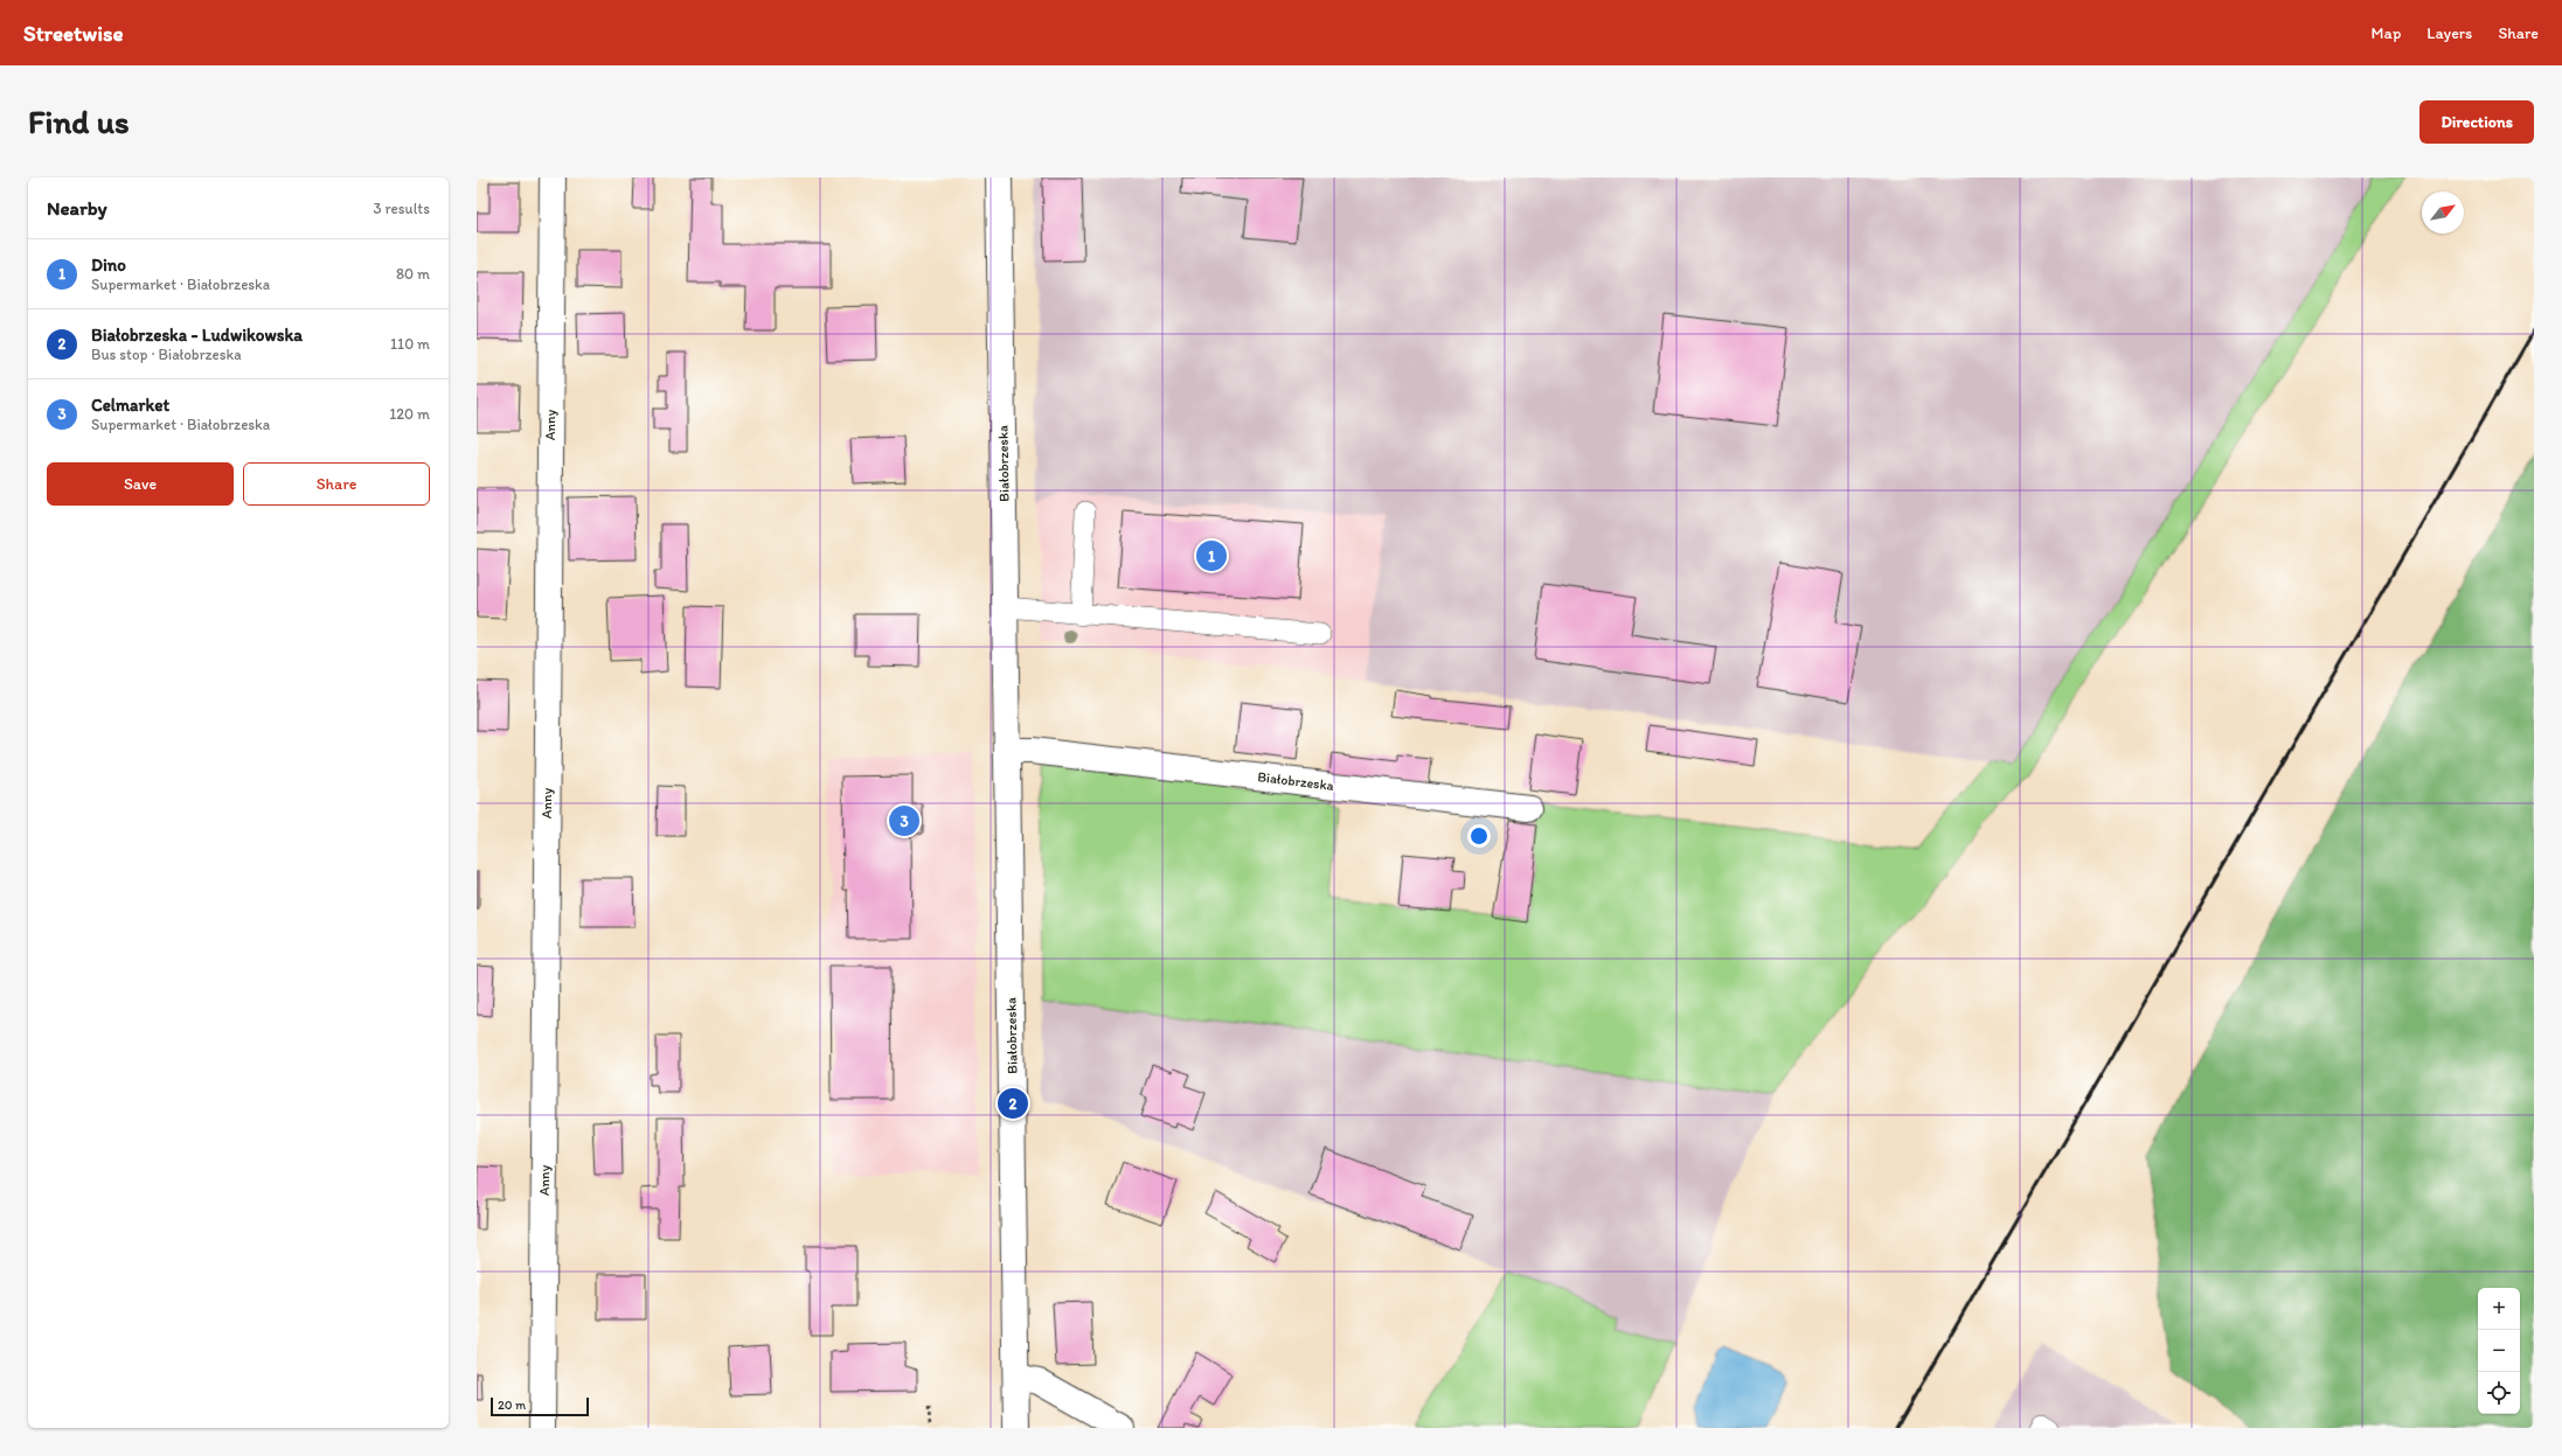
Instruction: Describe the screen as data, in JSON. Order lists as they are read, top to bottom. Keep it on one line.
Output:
{"streets":{"street":["Anny","Białobrzeska"]},"scale_bar":"20 m","north":"top right","page":{"header":"Streetwise","nav":["Map","Layers","Share"],"buttons":["Directions",["Save","Share"]],"title":"Find us","heading":["Nearby","3 results"],"list":[{"mark":"1","name":"Dino","note":"Supermarket · Białobrzeska","value":"80 m"},{"mark":"2","name":"Białobrzeska - Ludwikowska","note":"Bus stop · Białobrzeska","value":"110 m"},{"mark":"3","name":"Celmarket","note":"Supermarket · Białobrzeska","value":"120 m"}],"pins":["1","3","2"],"map_buttons":["+","−"],"scale":"20 m"}}
